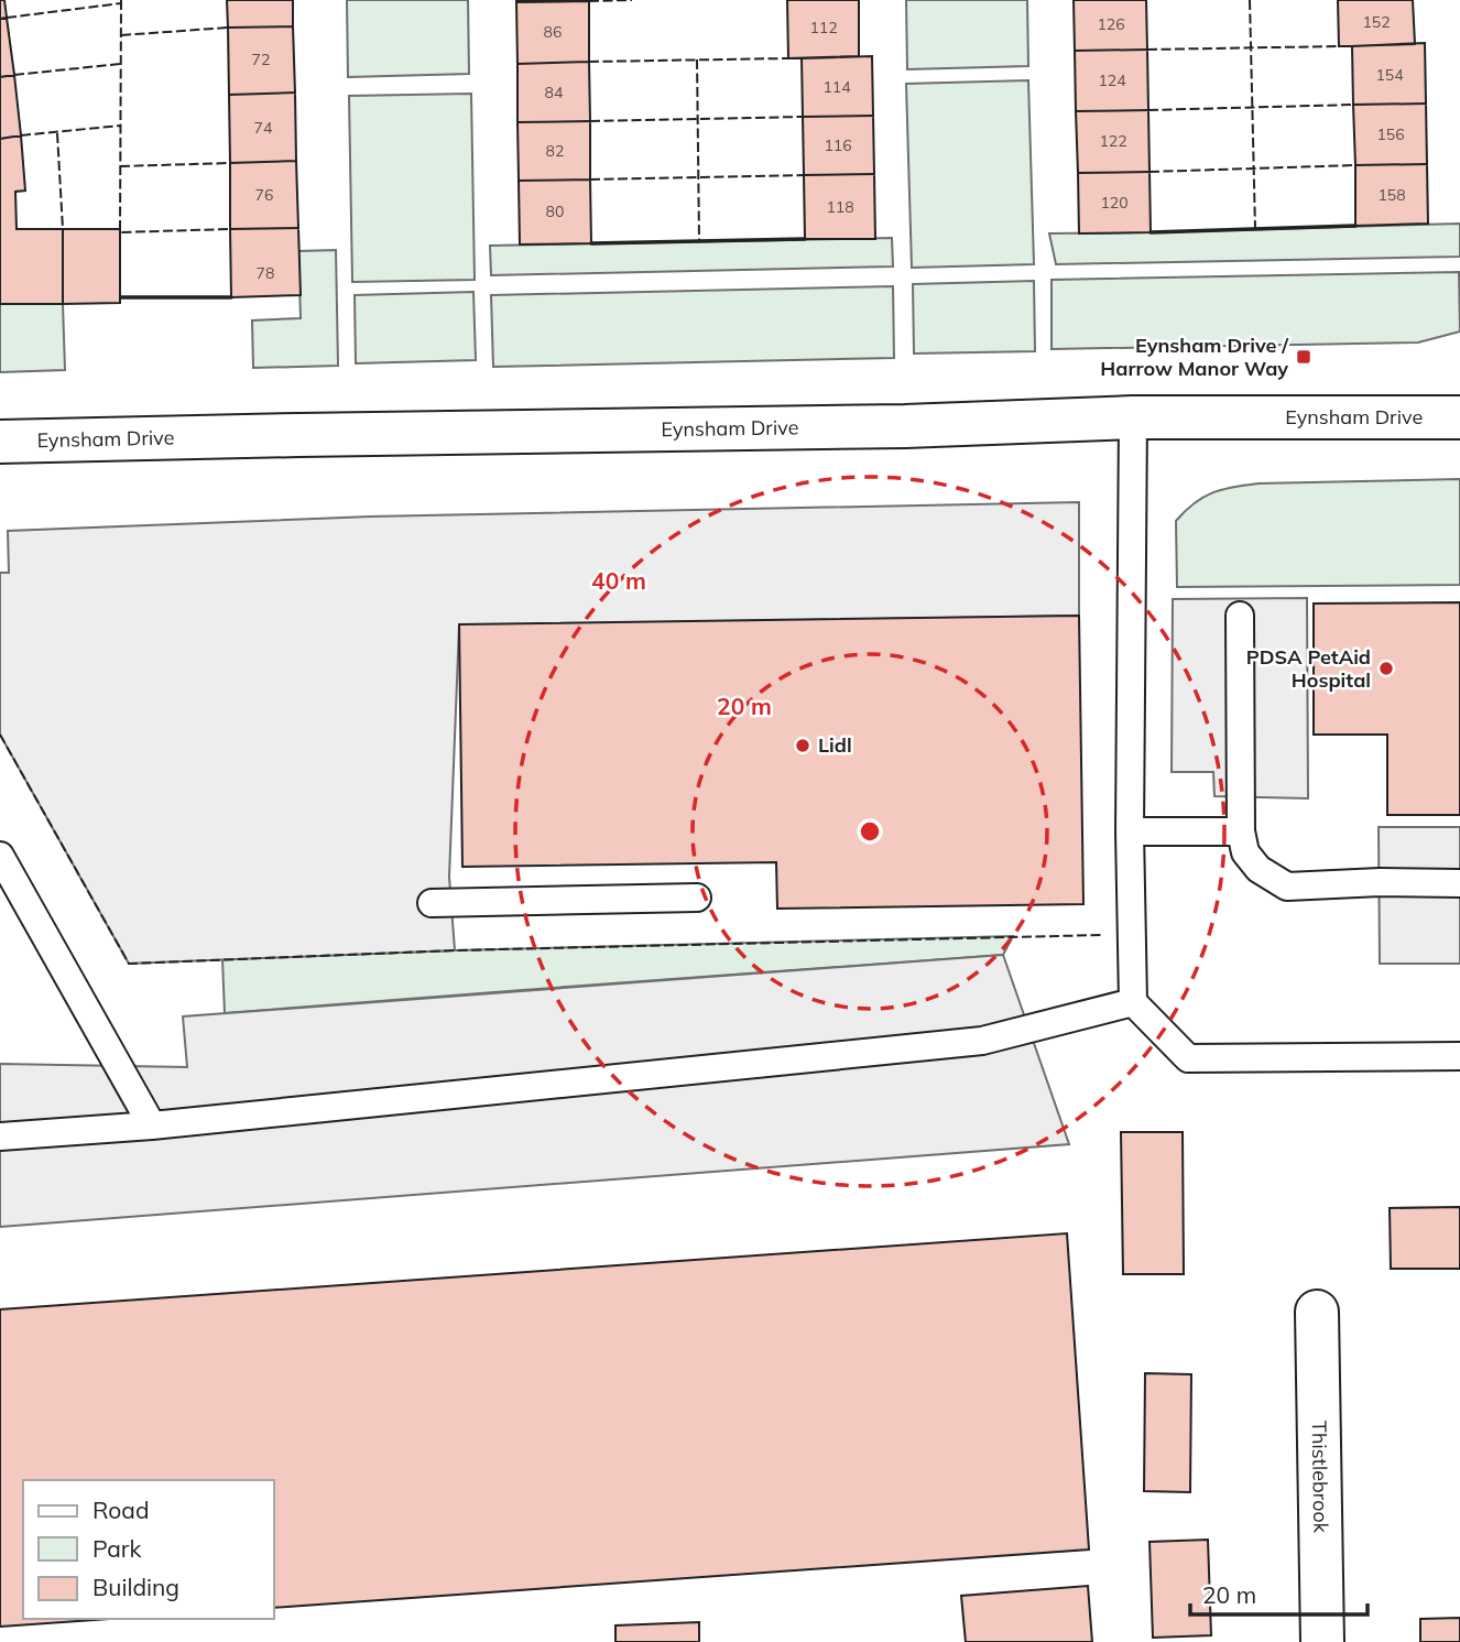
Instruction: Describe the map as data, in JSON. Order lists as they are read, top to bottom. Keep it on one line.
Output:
{"streets":{"street":["Eynsham Drive","Thistlebrook"]},"places":{"transit":["Eynsham Drive / Harrow Manor Way"],"other":["PDSA PetAid Hospital","Lidl"]},"house_numbers":["152","126","112","86","72","154","124","114","84","74","156","122","116","82","76","158","120","118","80","78"],"legend":["Road","Park","Building"],"scale_bar":"20 m","rings":["40 m","20 m"]}
